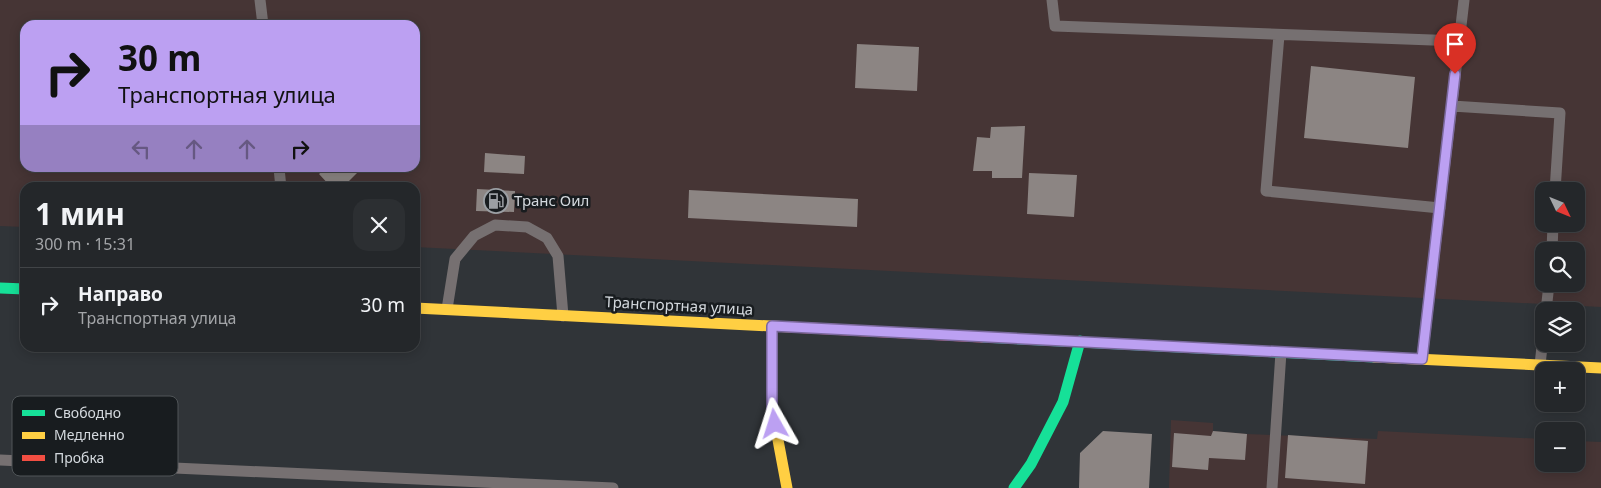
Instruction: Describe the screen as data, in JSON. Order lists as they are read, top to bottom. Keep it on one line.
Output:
{"streets":{"main road":["Транспортная улица"]},"places":{"fuel station":["Транс Оил"]},"legend":["Свободно","Медленно","Пробка"],"north":"bottom right","page":{"turn":["30 m","Транспортная улица"],"map_buttons":["+","−"],"heading":["1 мин","300 m · 15:31"],"list":[{"name":"Направо","note":"Транспортная улица","value":"30 m"}]}}
